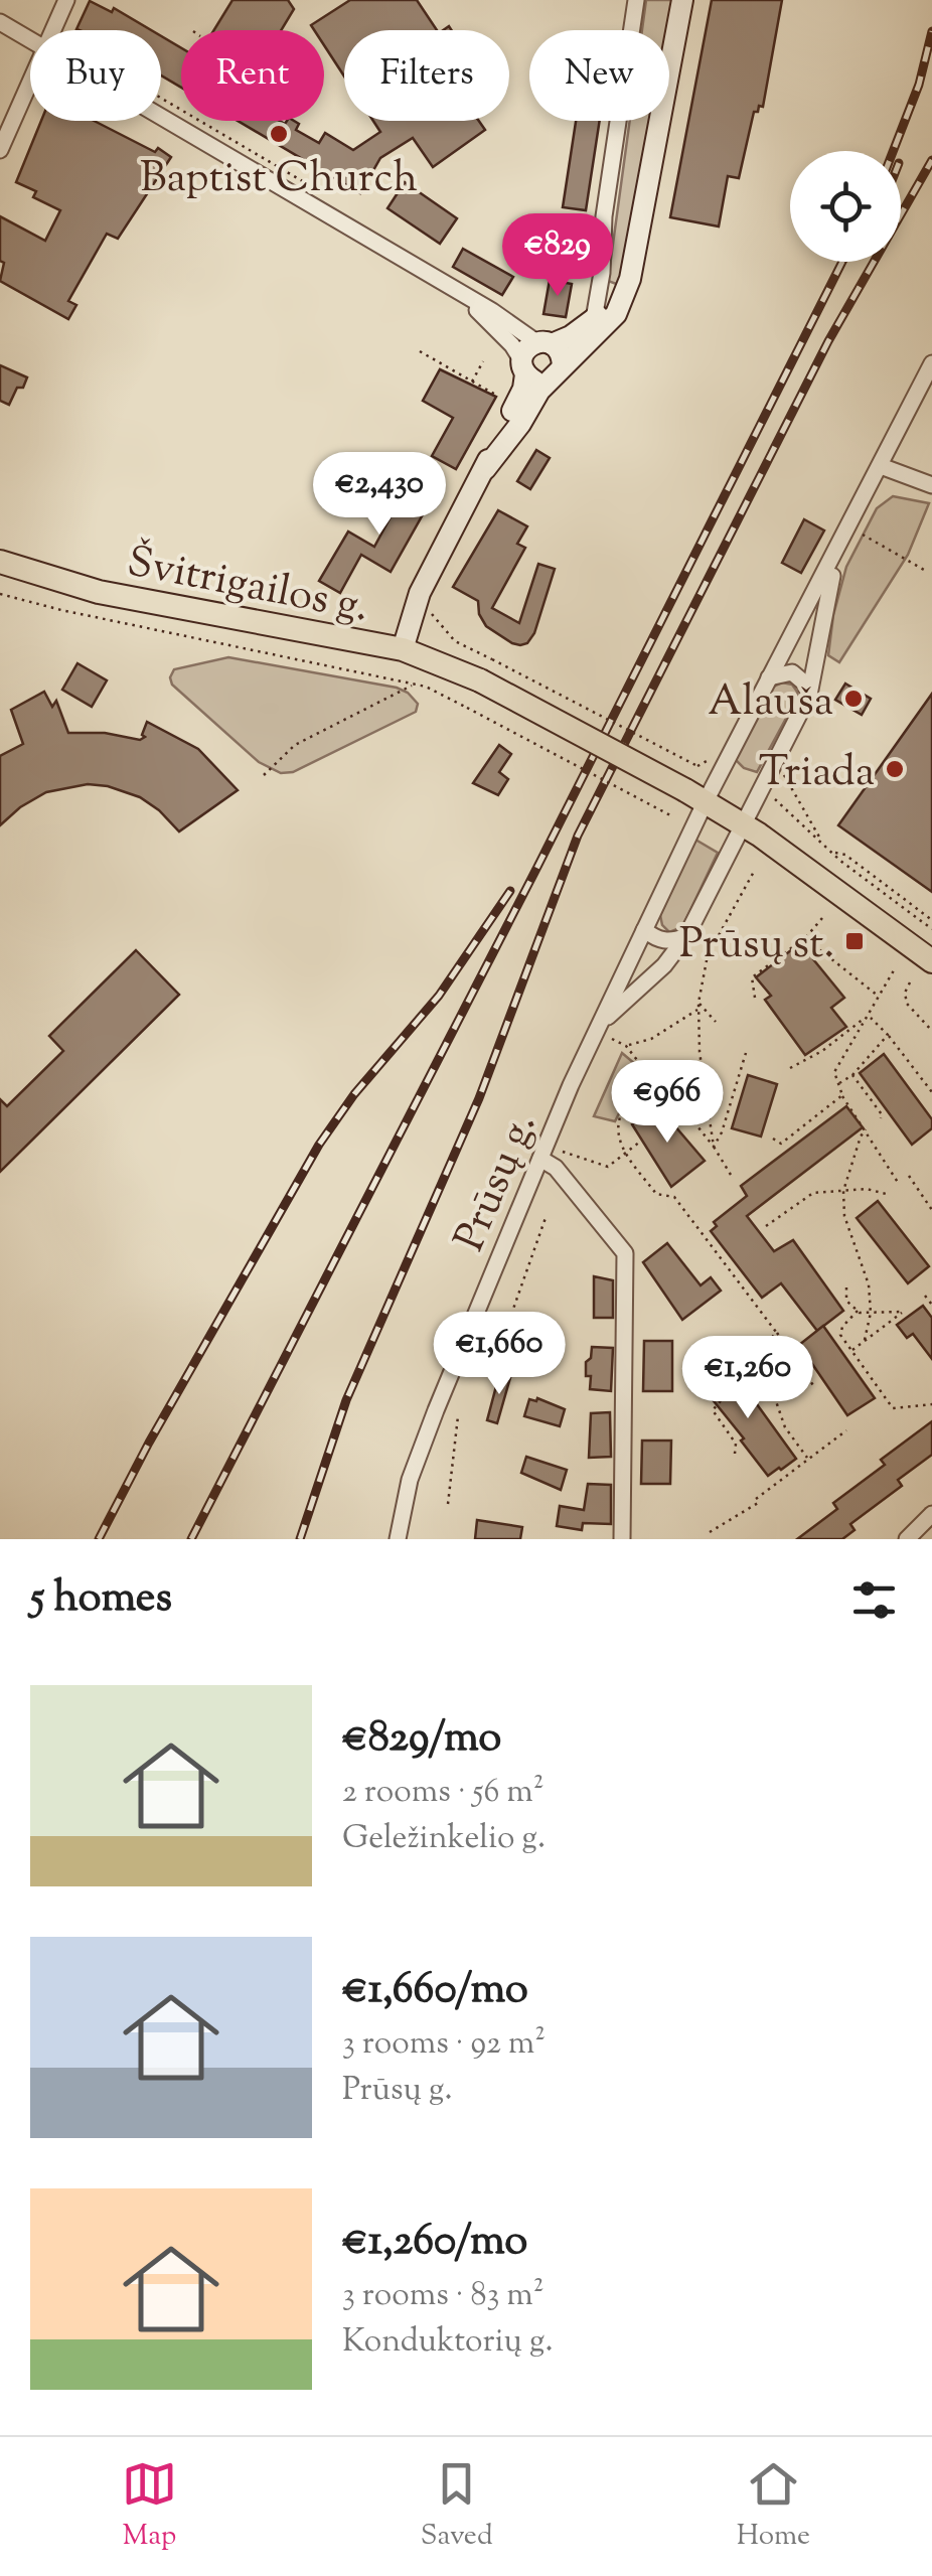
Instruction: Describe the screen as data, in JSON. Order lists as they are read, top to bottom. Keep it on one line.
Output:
{"streets":{"main road":["Švitrigailos g."],"street":["Prūsų g."]},"crossings":[["Švitrigailos g.","Prūsų g."]],"places":{"other":["Baptist Church","Alauša","Triada"],"transit":["Prūsų st."]},"page":{"chip":["Buy","Rent","Filters","New"],"price":["€829","€2,430","€966","€1,660","€1,260"],"heading":"5 homes","list":[{"name":"€829/mo","note":"2 rooms · 56 m² · Geležinkelio g."},{"name":"€1,660/mo","note":"3 rooms · 92 m² · Prūsų g."},{"name":"€1,260/mo","note":"3 rooms · 83 m² · Konduktorių g."}],"tabs":["Map","Saved","Home"]}}
